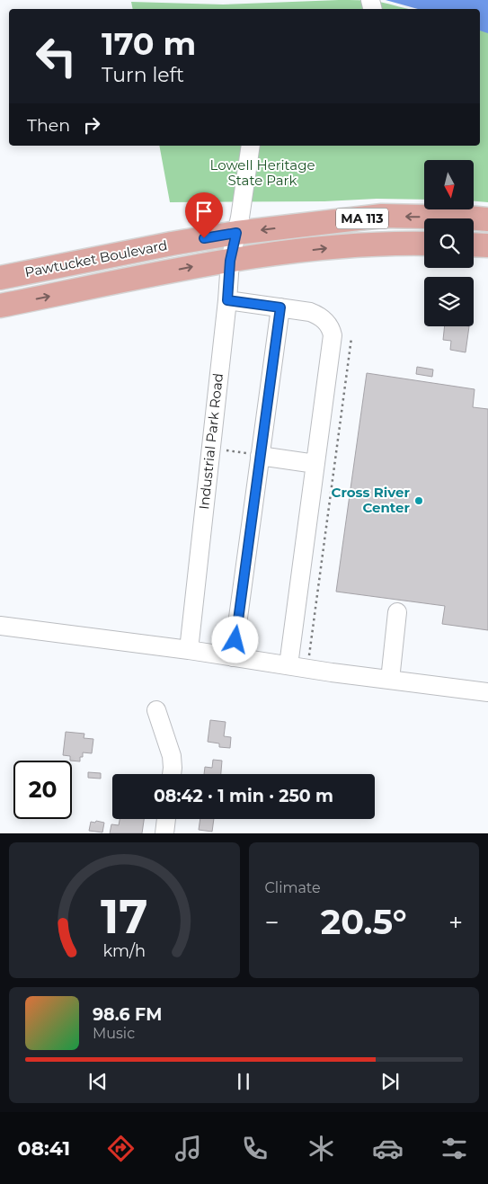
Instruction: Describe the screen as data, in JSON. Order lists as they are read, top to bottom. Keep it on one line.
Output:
{"streets":{"main road":["MA 113","Pawtucket Boulevard"],"street":["Industrial Park Road"]},"crossings":[["Pawtucket Boulevard","Industrial Park Road"]],"parks":["Lowell Heritage State Park"],"places":["Cross River Center"],"north":"bottom","page":{"turn":["170 m","Turn left"],"then":"Then","limit":"20","trip":"08:42 · 1 min · 250 m","tile":"Climate","heat":["−","20.5°","+"],"song":["98.6 FM","Music"],"tabs":"08:41","gauge":["17","km/h"]}}
